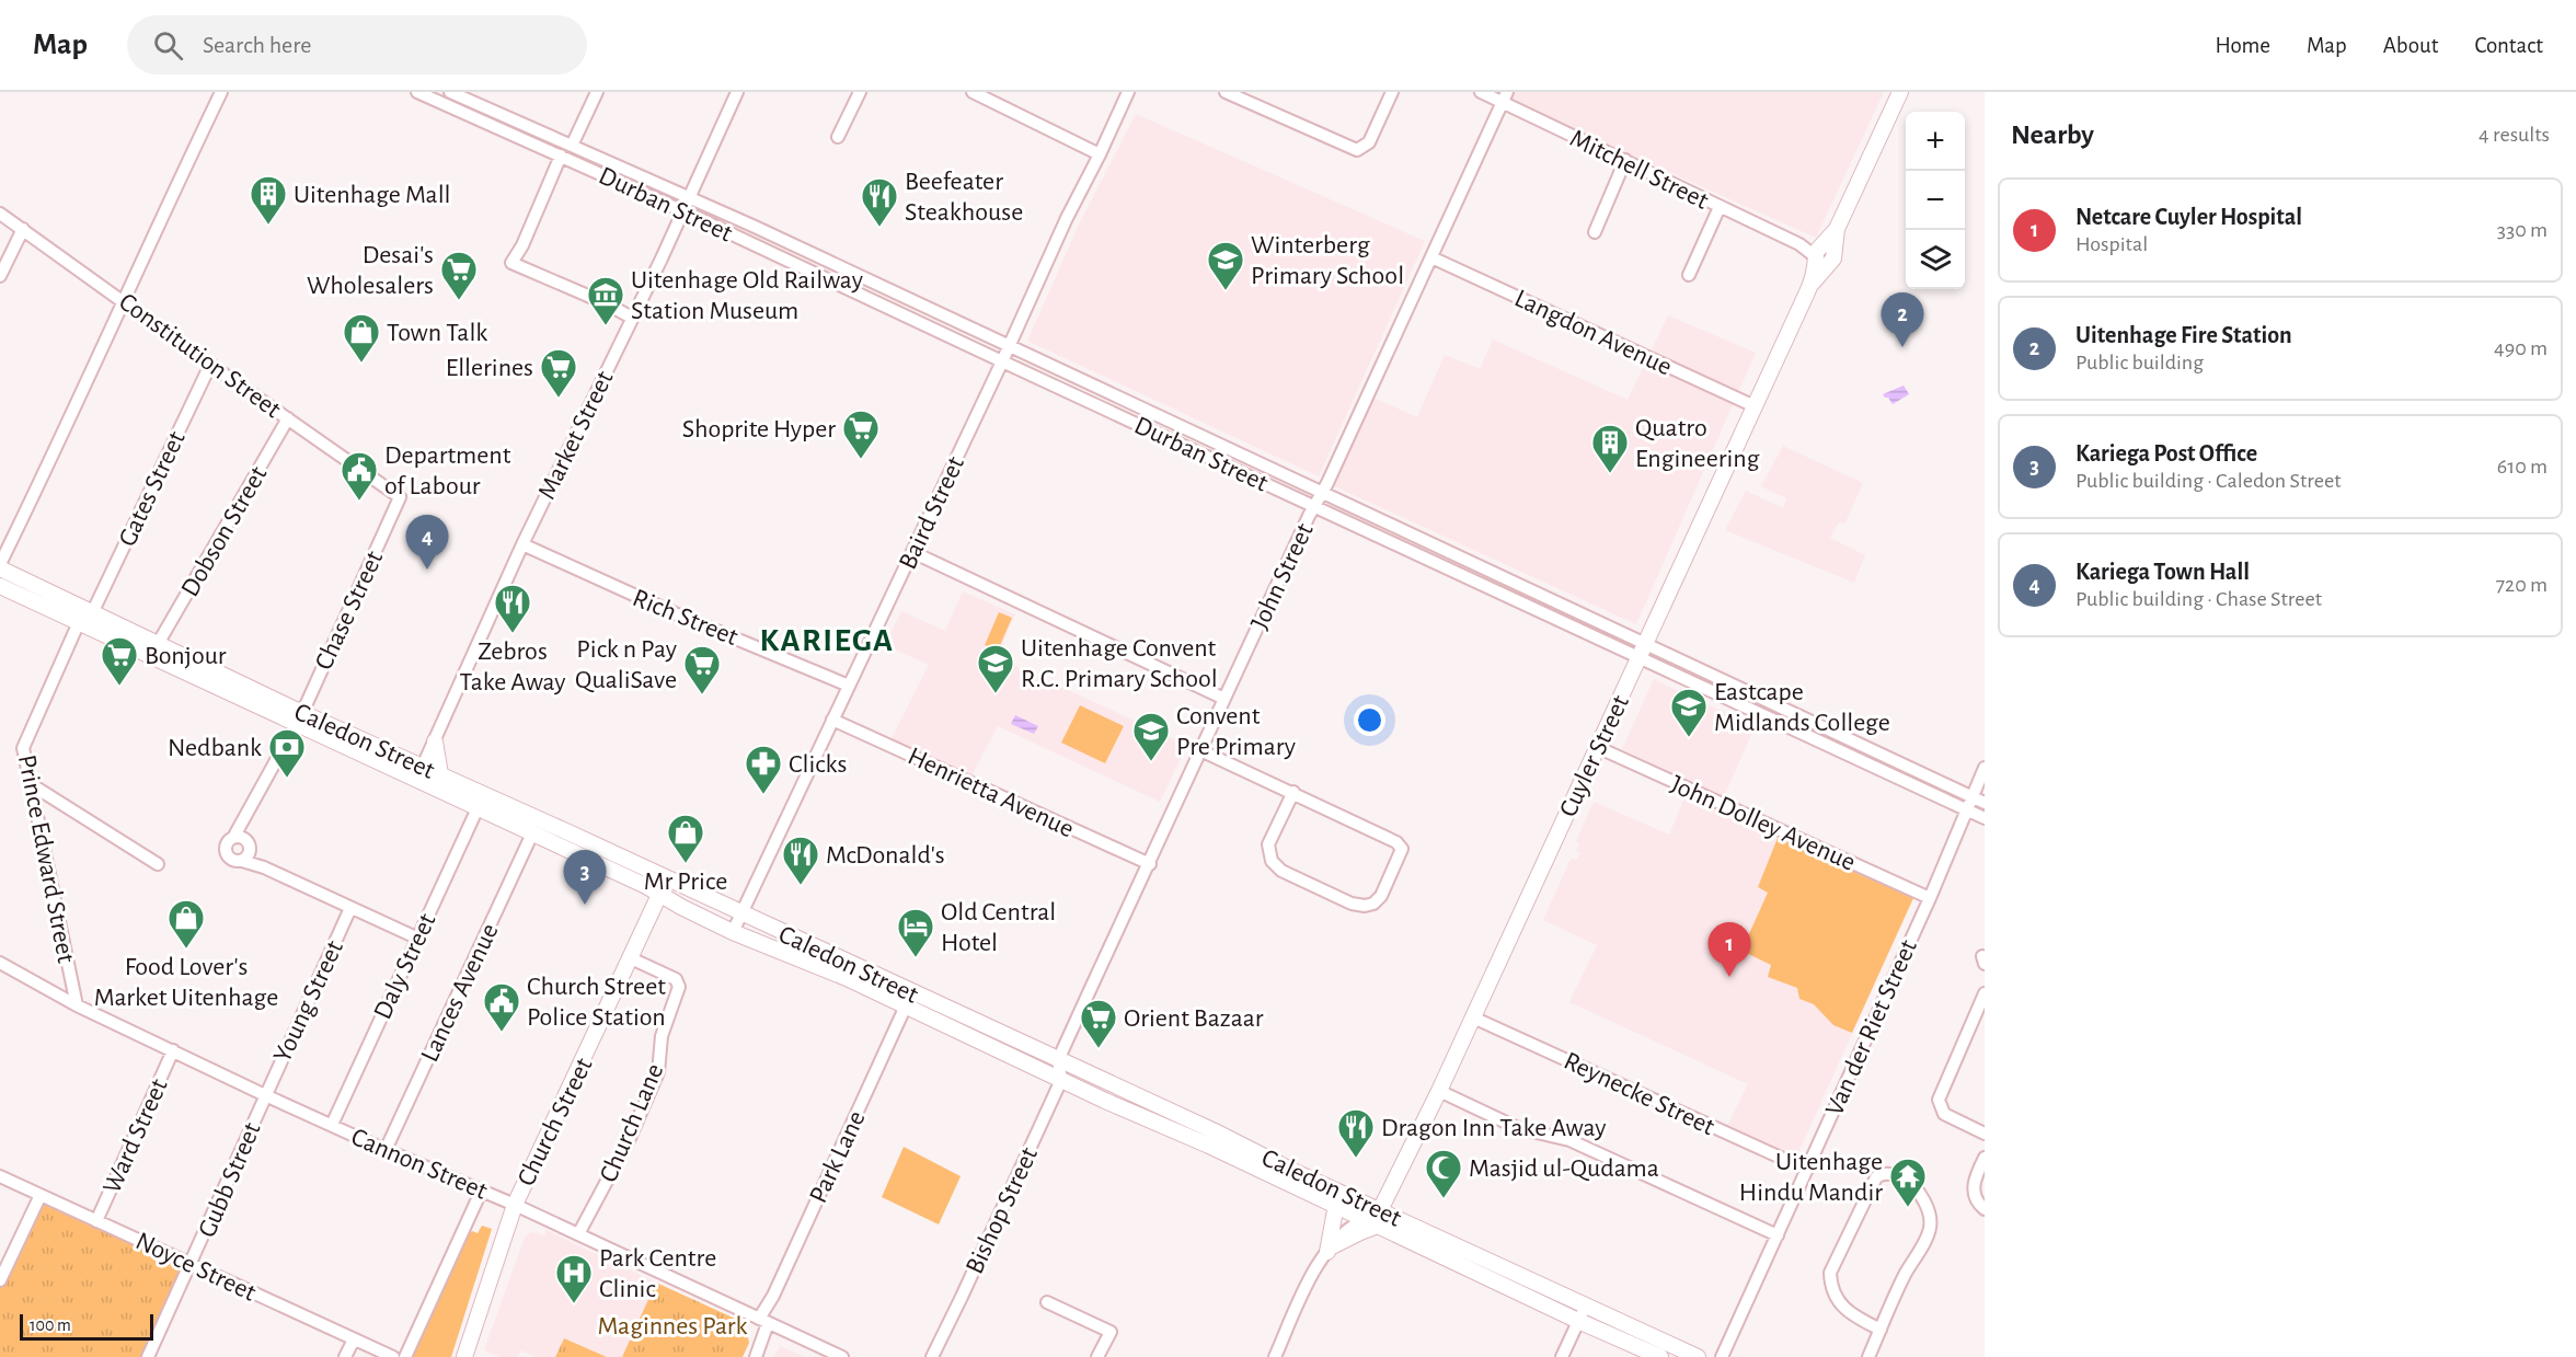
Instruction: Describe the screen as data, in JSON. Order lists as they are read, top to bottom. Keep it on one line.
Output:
{"streets":{"main road":["Caledon Street","Cuyler Street","Church Street"],"street":["Mitchell Street","Durban Street","Langdon Avenue","Constitution Street","Market Street","Gates Street","Baird Street","Dobson Street","John Street","Chase Street","Rich Street","Henrietta Avenue","John Dolley Avenue","Prince Edward Street","Daly Street","Lances Avenue","Young Street","Van der Riet Street","Reynecke Street","Church Lane","Ward Street","Park Lane","Cannon Street","Gubb Street","Bishop Street","Noyce Street"]},"crossings":[["Mitchell Street","John Street"],["Mitchell Street","Cuyler Street"],["Durban Street","Market Street"],["Durban Street","Baird Street"],["Durban Street","John Street"],["Durban Street","Cuyler Street"],["Durban Street","Van der Riet Street"],["Langdon Avenue","John Street"],["Langdon Avenue","Cuyler Street"],["Constitution Street","Gates Street"],["Constitution Street","Dobson Street"],["Constitution Street","Chase Street"],["Market Street","Rich Street"],["Market Street","Caledon Street"],["Gates Street","Caledon Street"],["Baird Street","Rich Street"],["Baird Street","Caledon Street"],["Baird Street","Henrietta Avenue"],["Dobson Street","Caledon Street"],["John Street","Caledon Street"],["John Street","Henrietta Avenue"],["Chase Street","Caledon Street"],["Caledon Street","Cuyler Street"],["Caledon Street","Prince Edward Street"],["Caledon Street","Daly Street"],["Caledon Street","Lances Avenue"],["Caledon Street","Church Street"],["Caledon Street","Park Lane"],["Caledon Street","Bishop Street"],["Cuyler Street","John Dolley Avenue"],["Cuyler Street","Reynecke Street"],["John Dolley Avenue","Van der Riet Street"],["Prince Edward Street","Cannon Street"],["Daly Street","Cannon Street"],["Lances Avenue","Cannon Street"],["Young Street","Cannon Street"],["Young Street","Gubb Street"],["Van der Riet Street","Reynecke Street"],["Church Street","Church Lane"],["Church Street","Cannon Street"],["Church Lane","Cannon Street"],["Ward Street","Cannon Street"],["Ward Street","Noyce Street"],["Park Lane","Cannon Street"],["Cannon Street","Gubb Street"],["Gubb Street","Noyce Street"]],"districts":["KARIEGA"],"parks":["Maginnes Park"],"places":{"building":["Uitenhage Mall","Quatro Engineering"],"restaurant":["Beefeater Steakhouse","Zebros Take Away","McDonald's","Dragon Inn Take Away"],"school or university":["Winterberg Primary School","Uitenhage Convent R.C. Primary School","Eastcape Midlands College","Convent Pre Primary"],"supermarket":["Desai's Wholesalers","Ellerines","Shoprite Hyper","Bonjour","Pick n Pay QualiSave","Orient Bazaar"],"museum":["Uitenhage Old Railway Station Museum"],"shop":["Town Talk","Mr Price","Food Lover's Market Uitenhage"],"public building":["Department of Labour","Church Street Police Station"],"bank":["Nedbank"],"pharmacy":["Clicks"],"hotel":["Old Central Hotel"],"mosque":["Masjid ul-Qudama"],"temple":["Uitenhage Hindu Mandir"],"hospital":["Park Centre Clinic"]},"scale_bar":"100 m","page":{"header":"Map","search":"Search here","nav":["Home","Map","About","Contact"],"heading":["Nearby","4 results"],"map_buttons":["+","−"],"list":[{"mark":"1","name":"Netcare Cuyler Hospital","note":"Hospital","value":"330 m"},{"mark":"2","name":"Uitenhage Fire Station","note":"Public building","value":"490 m"},{"mark":"3","name":"Kariega Post Office","note":"Public building · Caledon Street","value":"610 m"},{"mark":"4","name":"Kariega Town Hall","note":"Public building · Chase Street","value":"720 m"}],"pins":["2","4","3","1"],"scale":"100 m"}}
